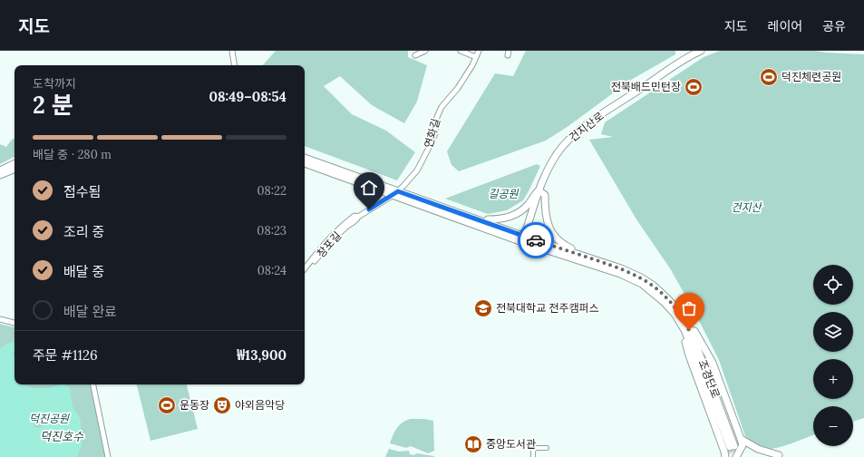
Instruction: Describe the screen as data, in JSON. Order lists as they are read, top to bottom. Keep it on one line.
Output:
{"streets":{"street":["건지산로","연화길","창포길","조경단로"]},"crossings":[["건지산로","조경단로"],["연화길","창포길"],["연화길","조경단로"],["창포길","조경단로"]],"water":["덕진호수"],"parks":["길공원","건지산","덕진공원"],"places":{"sports":["덕진체련공원","전북배드민턴장","운동장"],"school or university":["전북대학교 전주캠퍼스"],"theatre":["야외음악당"],"library":["중앙도서관"]},"page":{"header":"지도","nav":["지도","레이어","공유"],"heading":["2 분","도착까지","08:49–08:54"],"panel":["주문 #1126","₩13,900"],"bar":"배달 중 · 280 m","list":[["접수됨","08:22"],["조리 중","08:23"],["배달 중","08:24"],"배달 완료"],"map_buttons":["+","−"]}}
